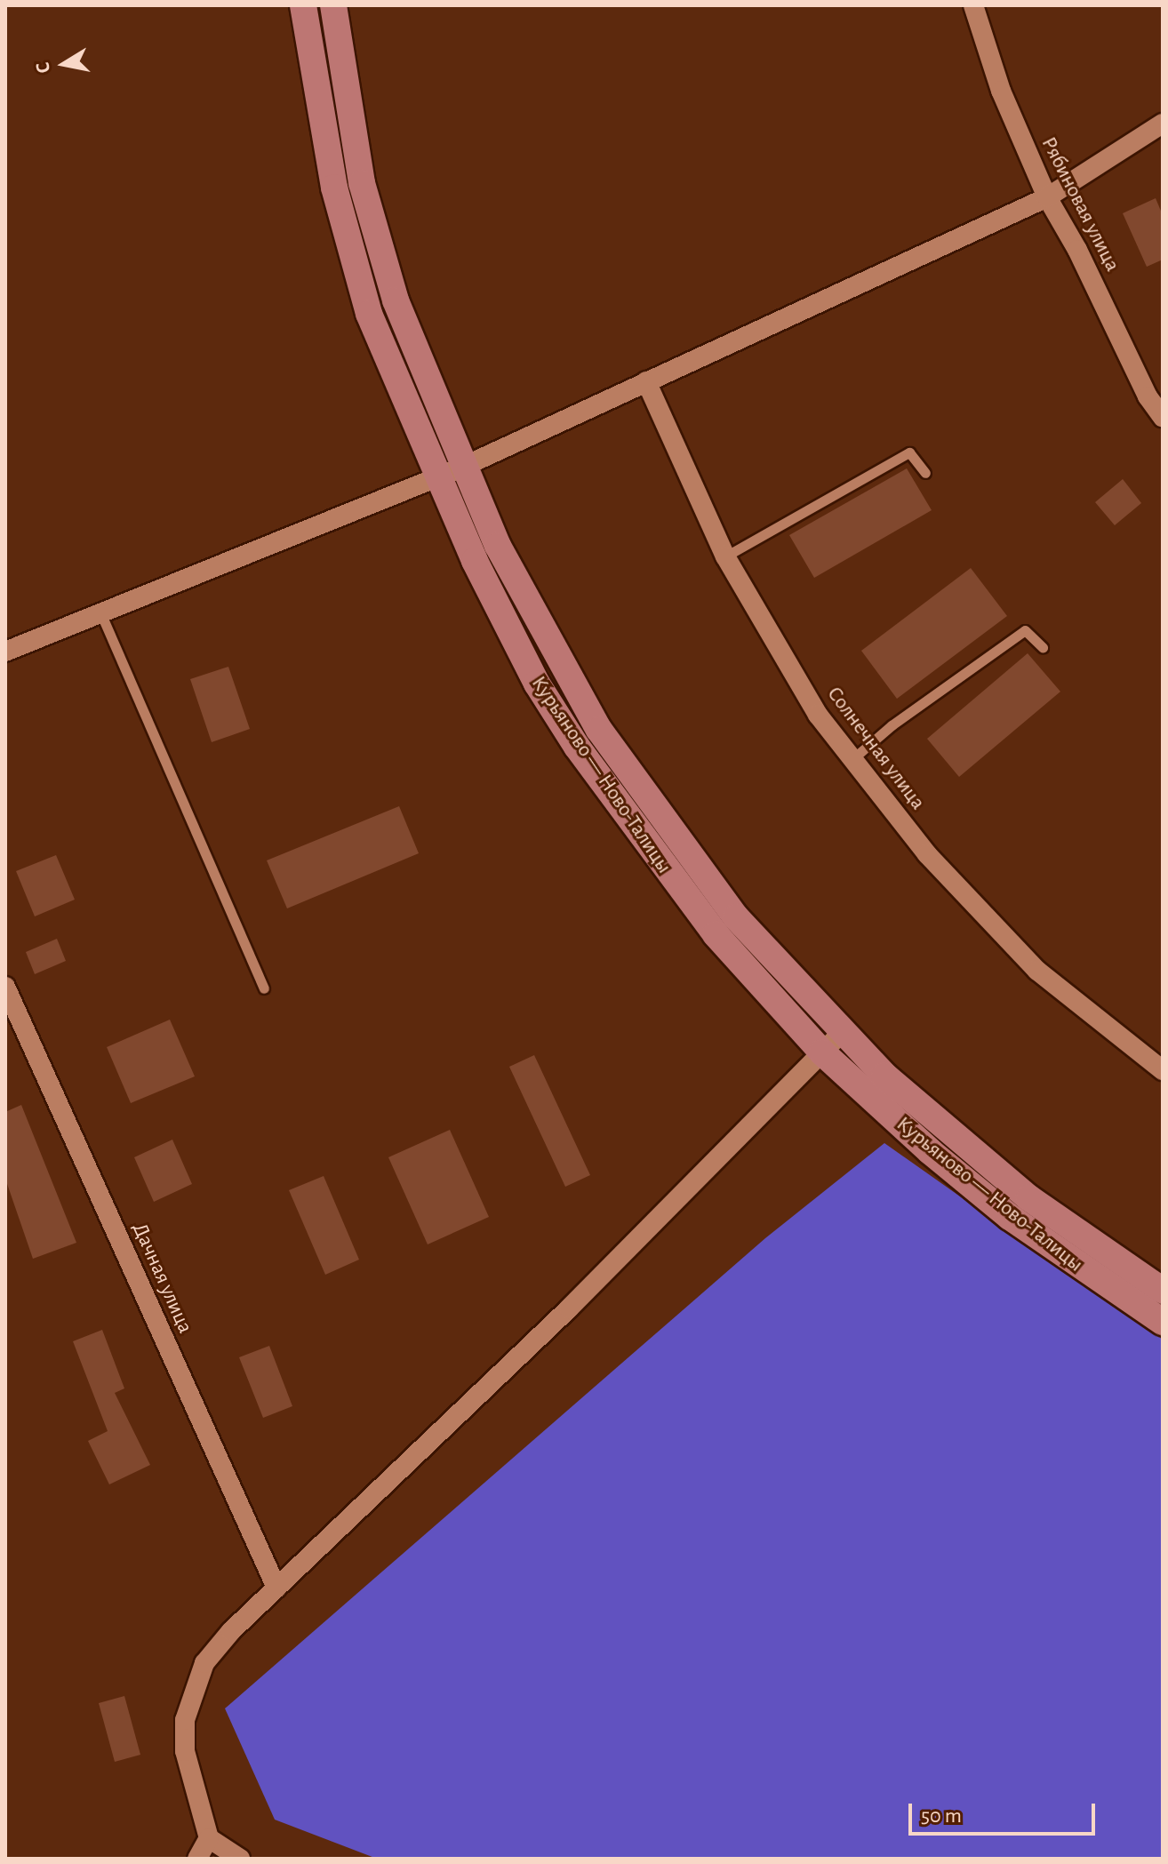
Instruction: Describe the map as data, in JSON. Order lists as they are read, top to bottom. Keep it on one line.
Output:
{"streets":{"main road":["Курьяново — Ново-Талицы"],"street":["Рябиновая улица","Солнечная улица","Дачная улица"]},"scale_bar":"50 m","north":"left"}
